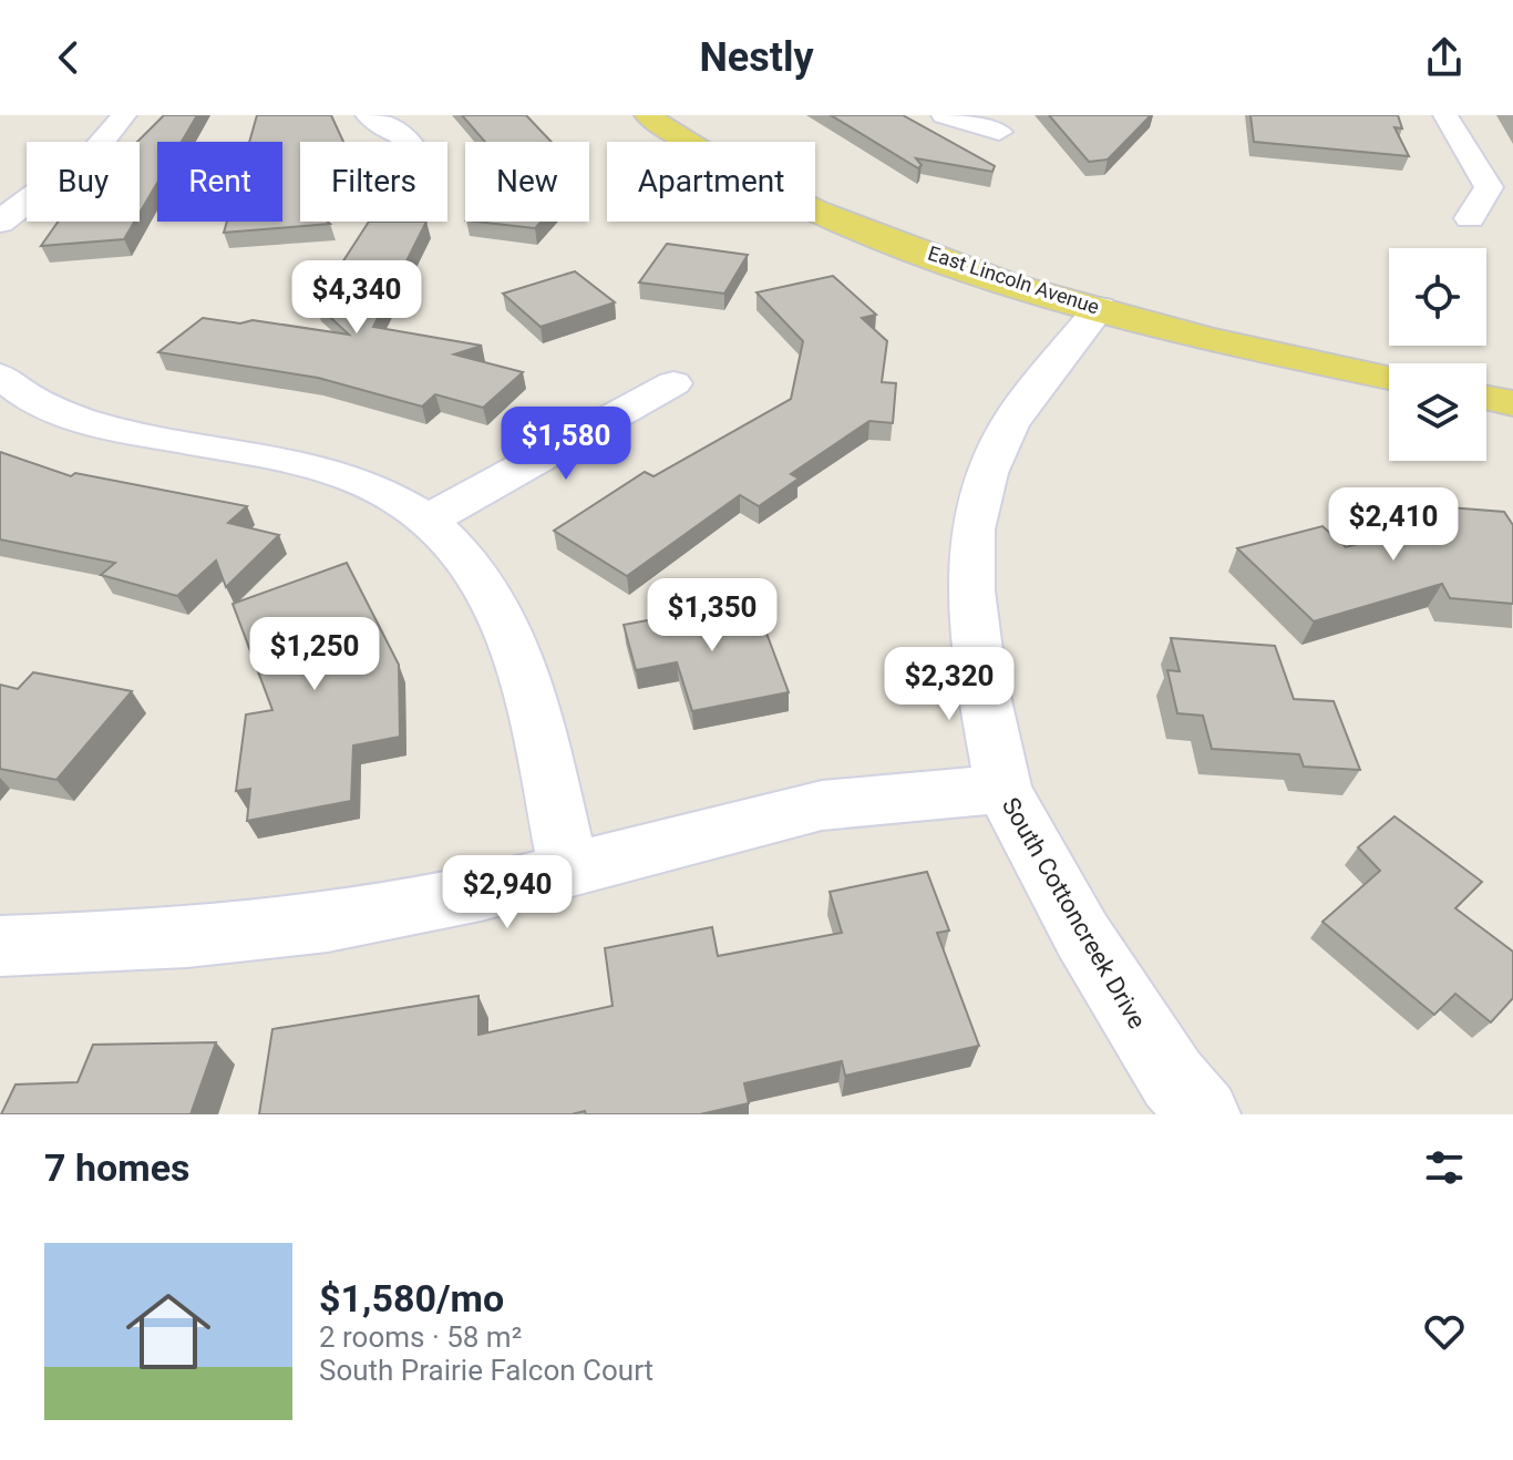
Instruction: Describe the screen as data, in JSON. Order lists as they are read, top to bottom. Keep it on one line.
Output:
{"streets":{"main road":["East Lincoln Avenue"],"street":["South Cottoncreek Drive"]},"crossings":[["East Lincoln Avenue","South Cottoncreek Drive"]],"page":{"header":"Nestly","chip":["Buy","Rent","Filters","New","Apartment"],"price":["$4,340","$1,580","$2,410","$1,350","$1,250","$2,320","$2,940"],"heading":"7 homes","list":[{"name":"$1,580/mo","note":"2 rooms · 58 m² · South Prairie Falcon Court"}]}}
